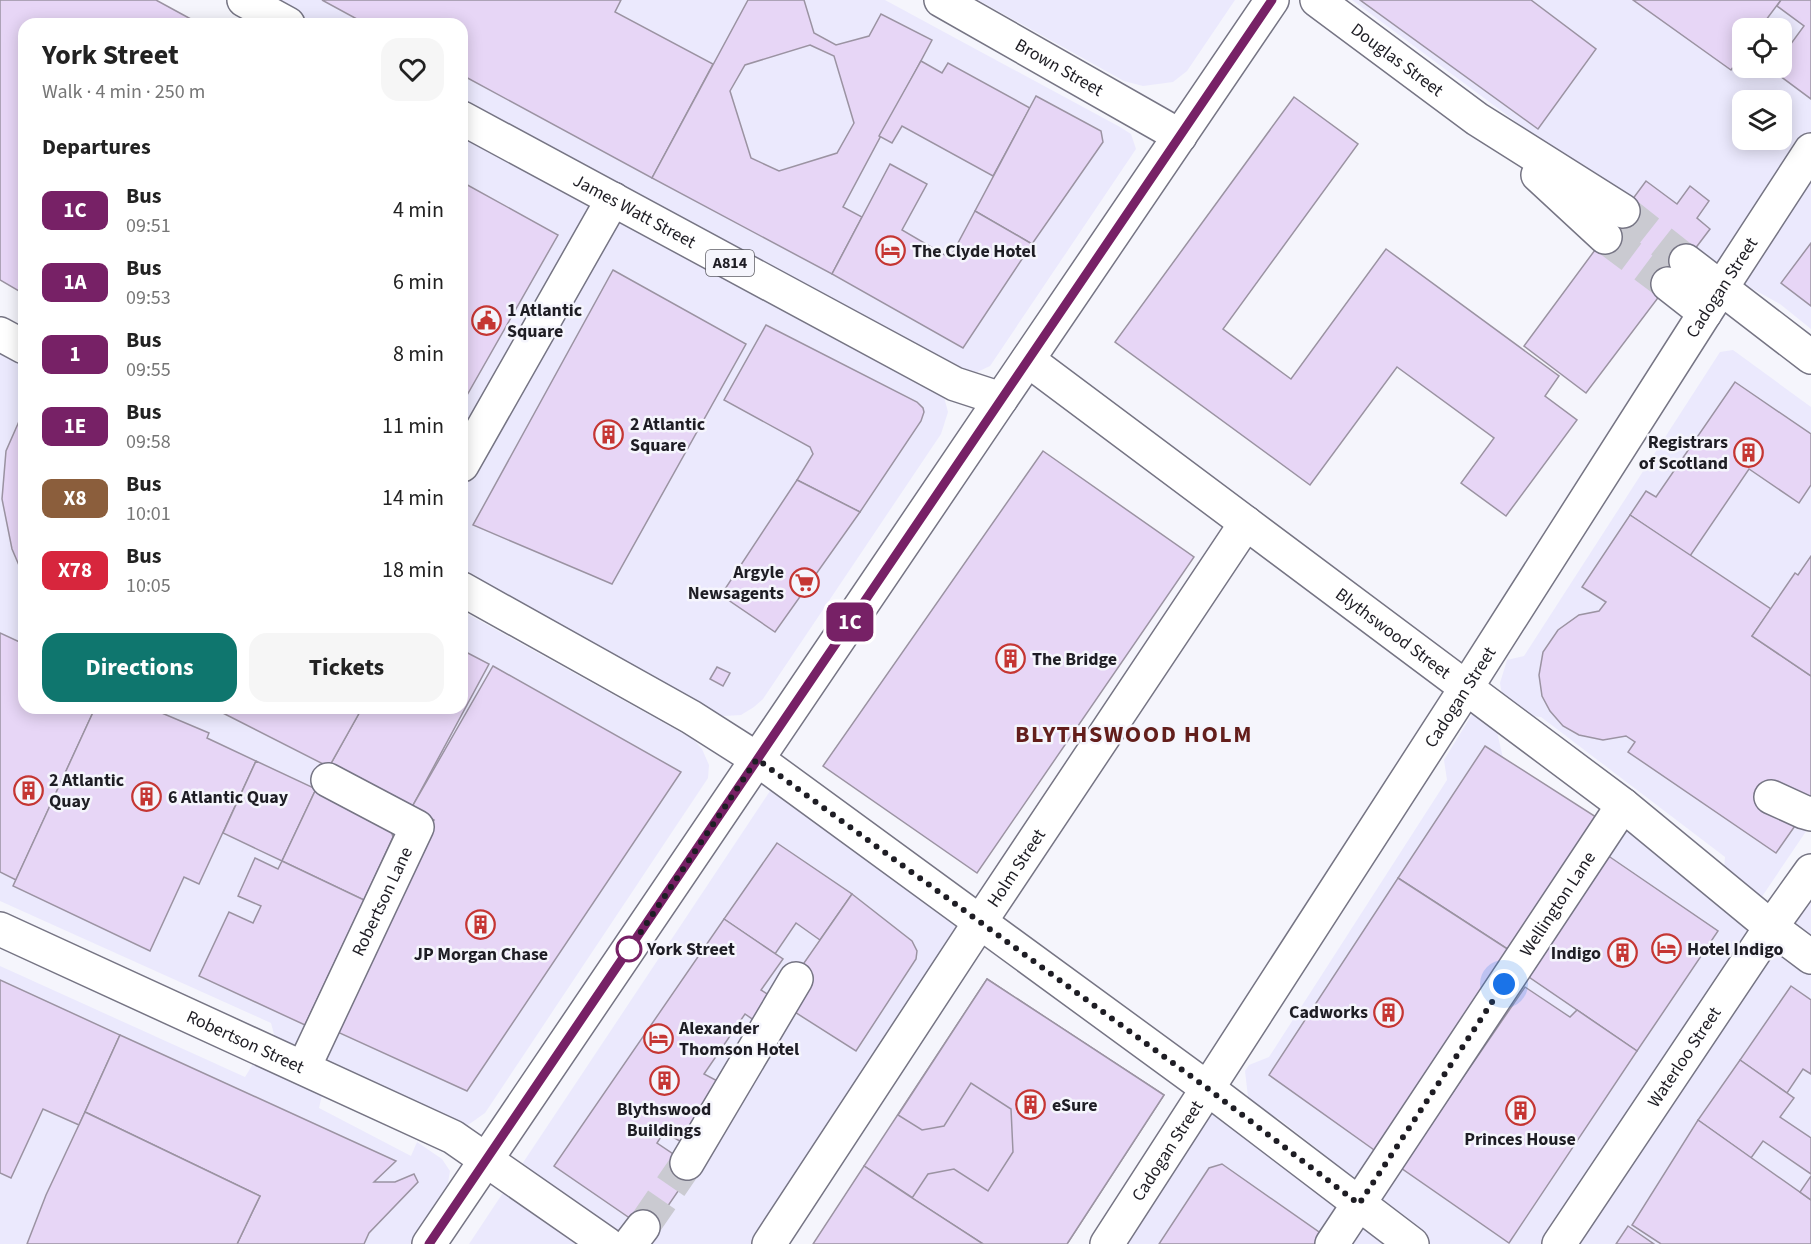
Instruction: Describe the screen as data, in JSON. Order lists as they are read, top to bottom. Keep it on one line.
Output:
{"streets":{"street":["Douglas Street","Brown Street","James Watt Street","A814","Cadogan Street","Blythswood Street","Holm Street","Robertson Lane","Wellington Lane","Robertson Street","Waterloo Street"]},"crossings":[["Cadogan Street","Blythswood Street"],["Blythswood Street","Holm Street"],["Blythswood Street","Wellington Lane"],["Blythswood Street","Waterloo Street"],["Robertson Lane","Robertson Street"]],"districts":["BLYTHSWOOD HOLM"],"places":{"hotel":["The Clyde Hotel","Hotel Indigo","Alexander Thomson Hotel"],"public building":["1 Atlantic Square"],"building":["2 Atlantic Square","Registrars of Scotland","The Bridge","2 Atlantic Quay","6 Atlantic Quay","JP Morgan Chase","Indigo","Cadworks","Blythswood Buildings","eSure","Princes House"],"supermarket":["Argyle Newsagents"],"other":["York Street"]},"lines":["bus line 1C"],"page":{"on_map":"1C","heading":[["York Street","Walk · 4 min · 250 m"],"Departures"],"list":[{"mark":"1C","name":"Bus","note":"09:51","value":"4 min"},{"mark":"1A","name":"Bus","note":"09:53","value":"6 min"},{"mark":"1","name":"Bus","note":"09:55","value":"8 min"},{"mark":"1E","name":"Bus","note":"09:58","value":"11 min"},{"mark":"X8","name":"Bus","note":"10:01","value":"14 min"},{"mark":"X78","name":"Bus","note":"10:05","value":"18 min"}],"buttons":["Directions","Tickets"]}}
